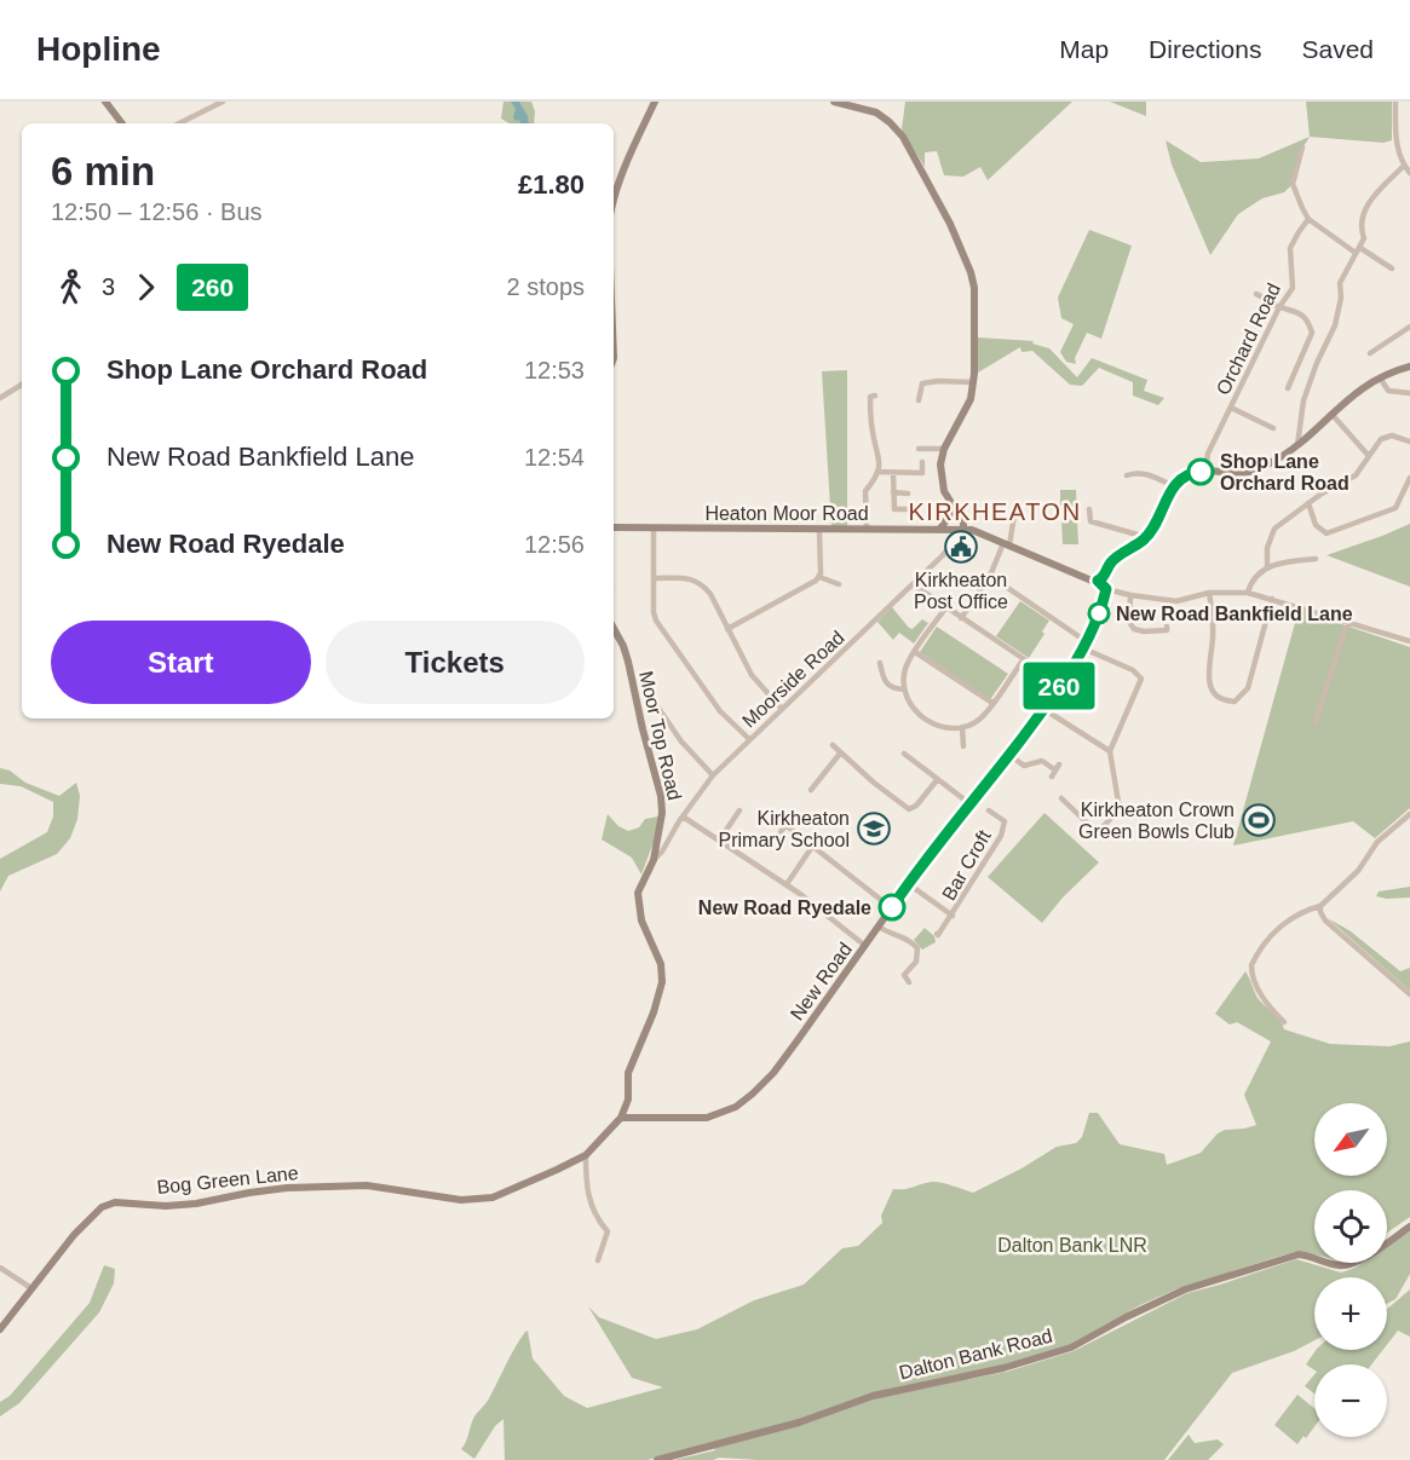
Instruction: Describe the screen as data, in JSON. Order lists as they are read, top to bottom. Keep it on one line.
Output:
{"streets":{"street":["Orchard Road","Heaton Moor Road","Moorside Road","Moor Top Road","Bar Croft","New Road","Bog Green Lane","Dalton Bank Road"]},"crossings":[["Heaton Moor Road","Moorside Road"],["Moorside Road","Moor Top Road"],["Moor Top Road","New Road"],["Moor Top Road","Bog Green Lane"],["New Road","Bog Green Lane"]],"districts":["KIRKHEATON"],"parks":["Dalton Bank LNR"],"places":{"other":["Shop Lane Orchard Road","New Road Bankfield Lane","New Road Ryedale"],"public building":["Kirkheaton Post Office"],"sports":["Kirkheaton Crown Green Bowls Club"],"school or university":["Kirkheaton Primary School"]},"lines":["bus line 260"],"north":"bottom left","page":{"header":"Hopline","nav":["Map","Directions","Saved"],"on_map":"260","heading":["6 min","12:50 – 12:56 · Bus","£1.80"],"legs":["3","260","2 stops"],"list":[{"name":"Shop Lane Orchard Road","value":"12:53"},{"name":"New Road Bankfield Lane","value":"12:54"},{"name":"New Road Ryedale","value":"12:56"}],"buttons":["Start","Tickets"],"map_buttons":["+","−"]}}
